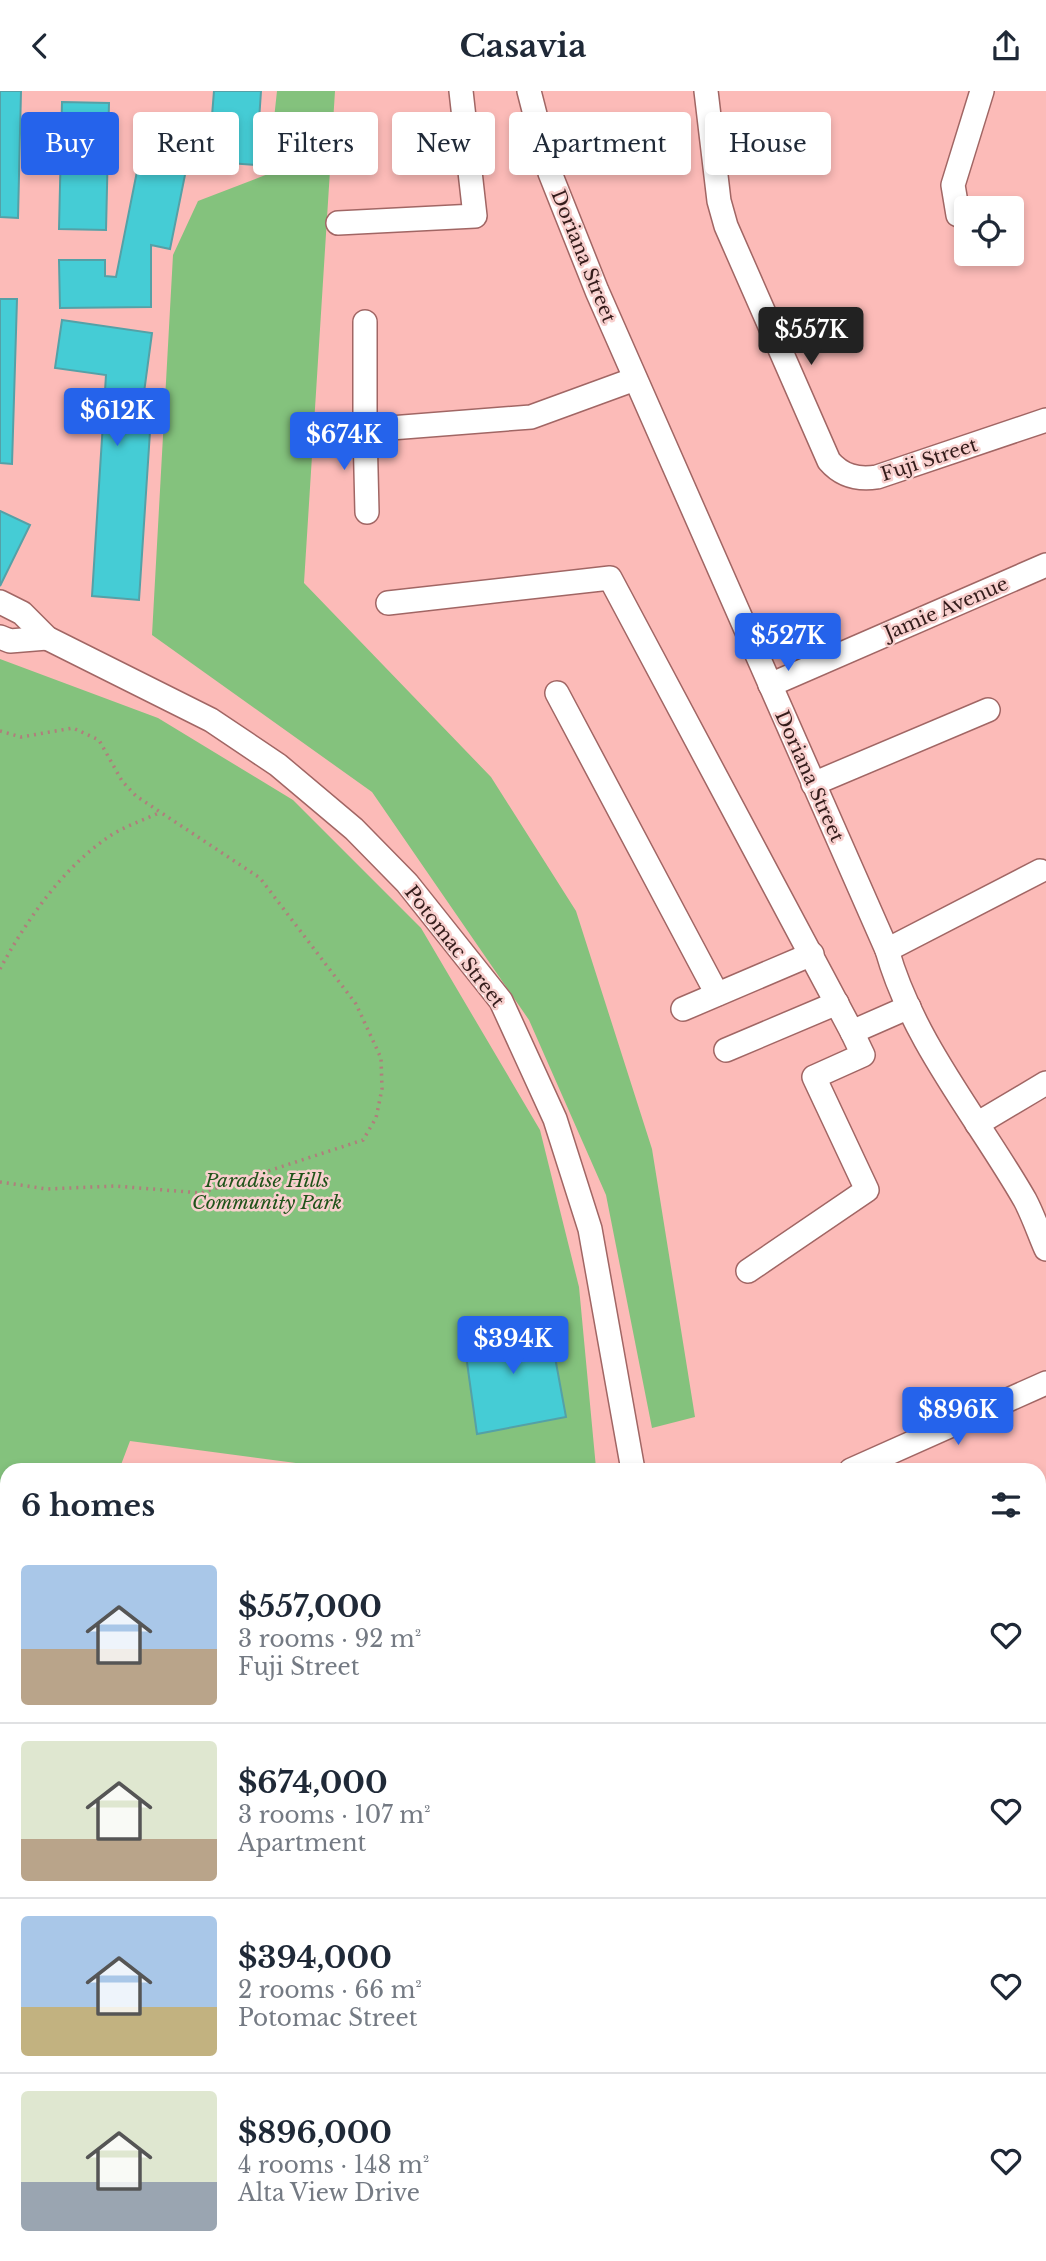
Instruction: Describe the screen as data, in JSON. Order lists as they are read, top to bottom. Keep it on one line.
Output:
{"streets":{"street":["Doriana Street","Fuji Street","Jamie Avenue","Potomac Street"]},"crossings":[["Doriana Street","Jamie Avenue"]],"parks":["Paradise Hills Community Park"],"page":{"header":"Casavia","chip":["Buy","Rent","Filters","New","Apartment","House"],"price":["$557K","$612K","$674K","$527K","$394K","$896K"],"heading":"6 homes","list":[{"name":"$557,000","note":"3 rooms · 92 m² · Fuji Street"},{"name":"$674,000","note":"3 rooms · 107 m² · Apartment"},{"name":"$394,000","note":"2 rooms · 66 m² · Potomac Street"},{"name":"$896,000","note":"4 rooms · 148 m² · Alta View Drive"}]}}
